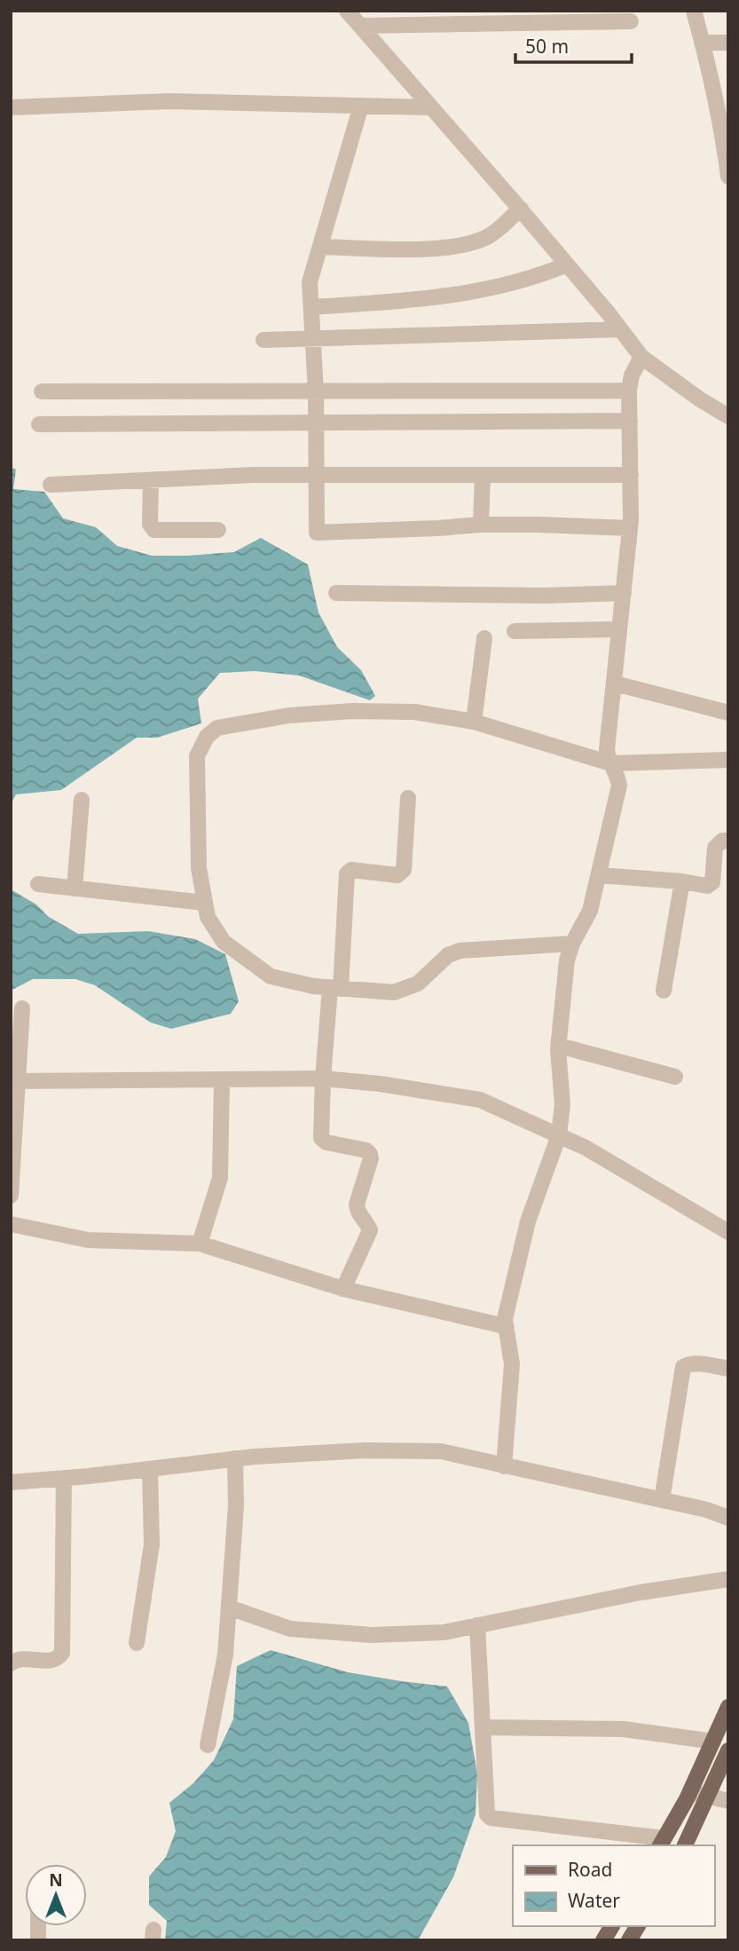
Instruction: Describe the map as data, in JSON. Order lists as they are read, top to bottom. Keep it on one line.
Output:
{"legend":["Road","Water"],"scale_bar":"50 m","north":"top"}
